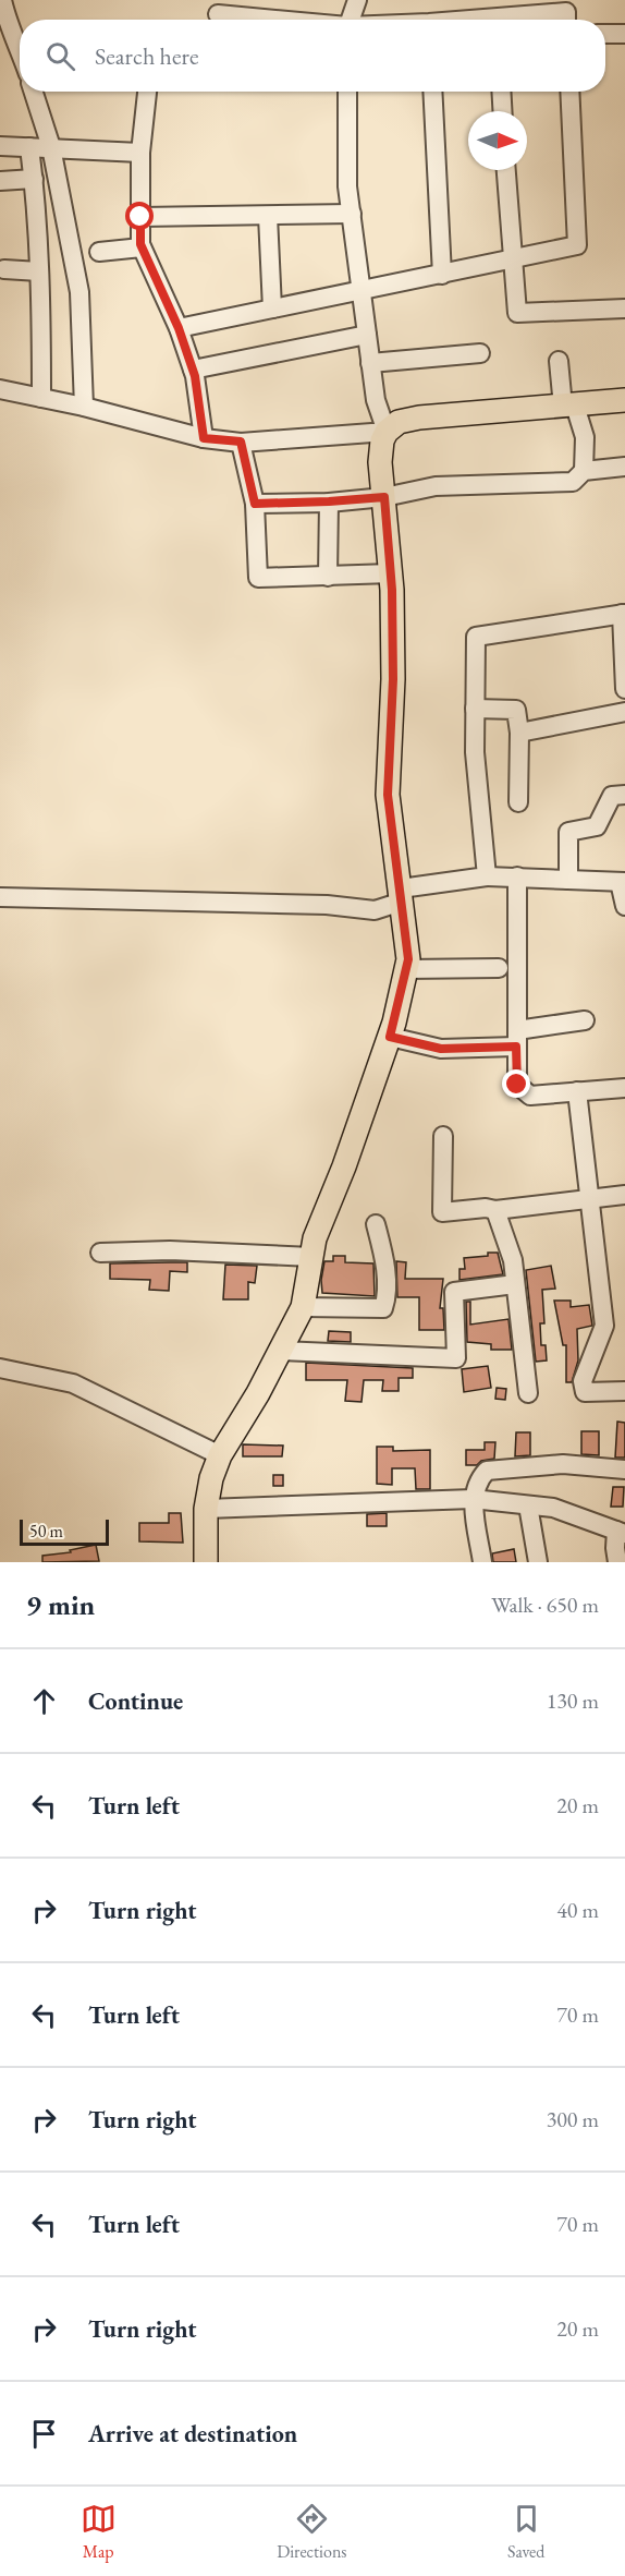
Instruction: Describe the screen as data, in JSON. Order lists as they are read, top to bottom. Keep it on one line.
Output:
{"scale_bar":"50 m","north":"right","page":{"search":"Search here","scale":"50 m","heading":["9 min","Walk · 650 m"],"list":[["Continue","130 m"],["Turn left","20 m"],["Turn right","40 m"],["Turn left","70 m"],["Turn right","300 m"],["Turn left","70 m"],["Turn right","20 m"],"Arrive at destination"],"nav":["Map","Directions","Saved"]}}
